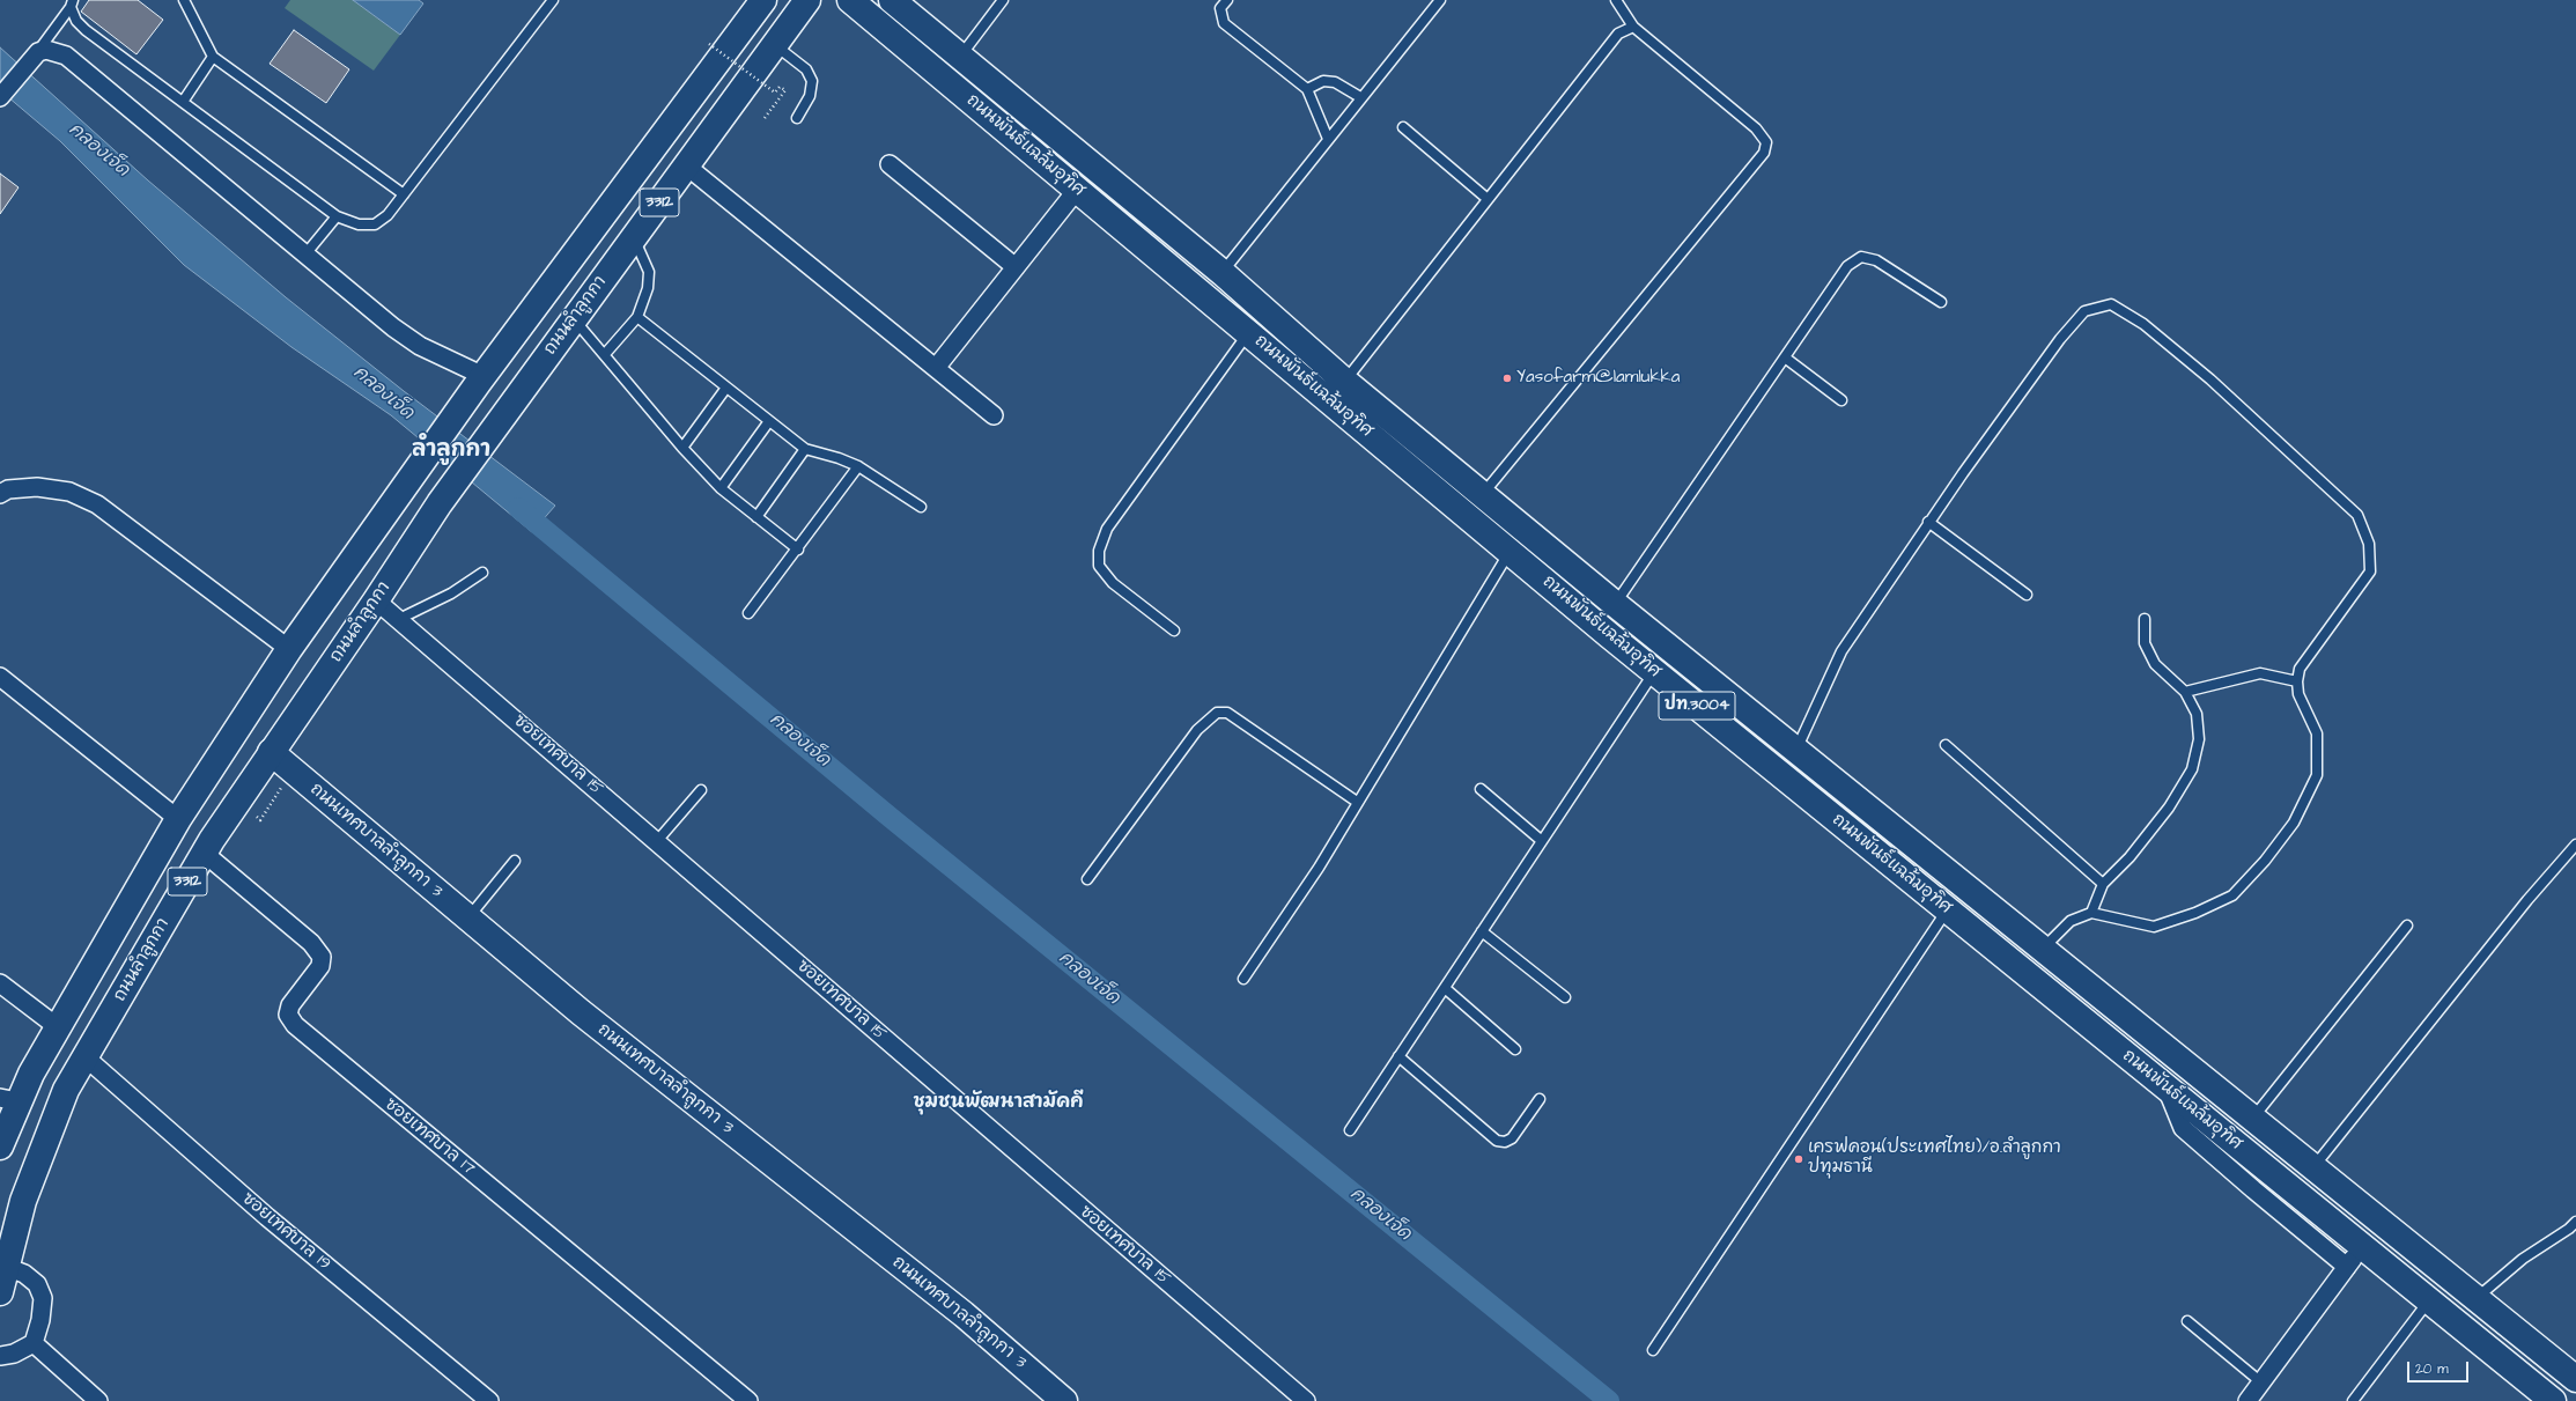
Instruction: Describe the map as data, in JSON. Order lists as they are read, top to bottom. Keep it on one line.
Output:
{"streets":{"main road":["ถนนพันธ์แฉล้มอุทิศ","3312","ถนนลำลูกกา","ปท.3004","ถนนเทศบาลลำลูกกา 3"],"street":["ซอยเทศบาล 15","ซอยเทศบาล 17","ซอยเทศบาล 19"]},"crossings":[["ถนนลำลูกกา","ซอยเทศบาล 15"],["ถนนลำลูกกา","ถนนเทศบาลลำลูกกา 3"],["ถนนลำลูกกา","ซอยเทศบาล 17"],["ถนนลำลูกกา","ซอยเทศบาล 19"]],"districts":["ลำลูกกา","ชุมชนพัฒนาสามัคคี"],"water":["คลองเจ็ด"],"places":["Yasofarm@lamlukka","เครฟคอน(ประเทศไทย)/อ.ลำลูกกา ปทุมธานี"],"scale_bar":"20 m"}
